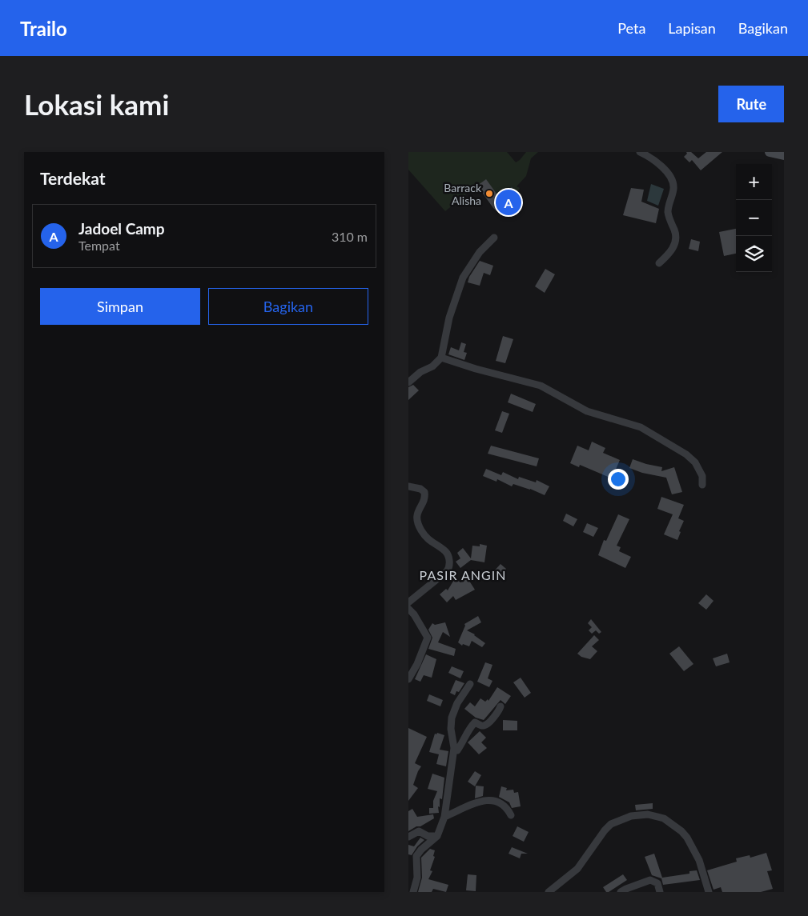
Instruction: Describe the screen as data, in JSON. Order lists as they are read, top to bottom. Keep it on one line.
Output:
{"districts":["PASIR ANGIN"],"places":["Barrack Alisha"],"page":{"header":"Trailo","nav":["Peta","Lapisan","Bagikan"],"buttons":["Rute",["Simpan","Bagikan"]],"title":"Lokasi kami","heading":"Terdekat","map_buttons":["+","−"],"pins":"A","list":[{"mark":"A","name":"Jadoel Camp","note":"Tempat","value":"310 m"}]}}
